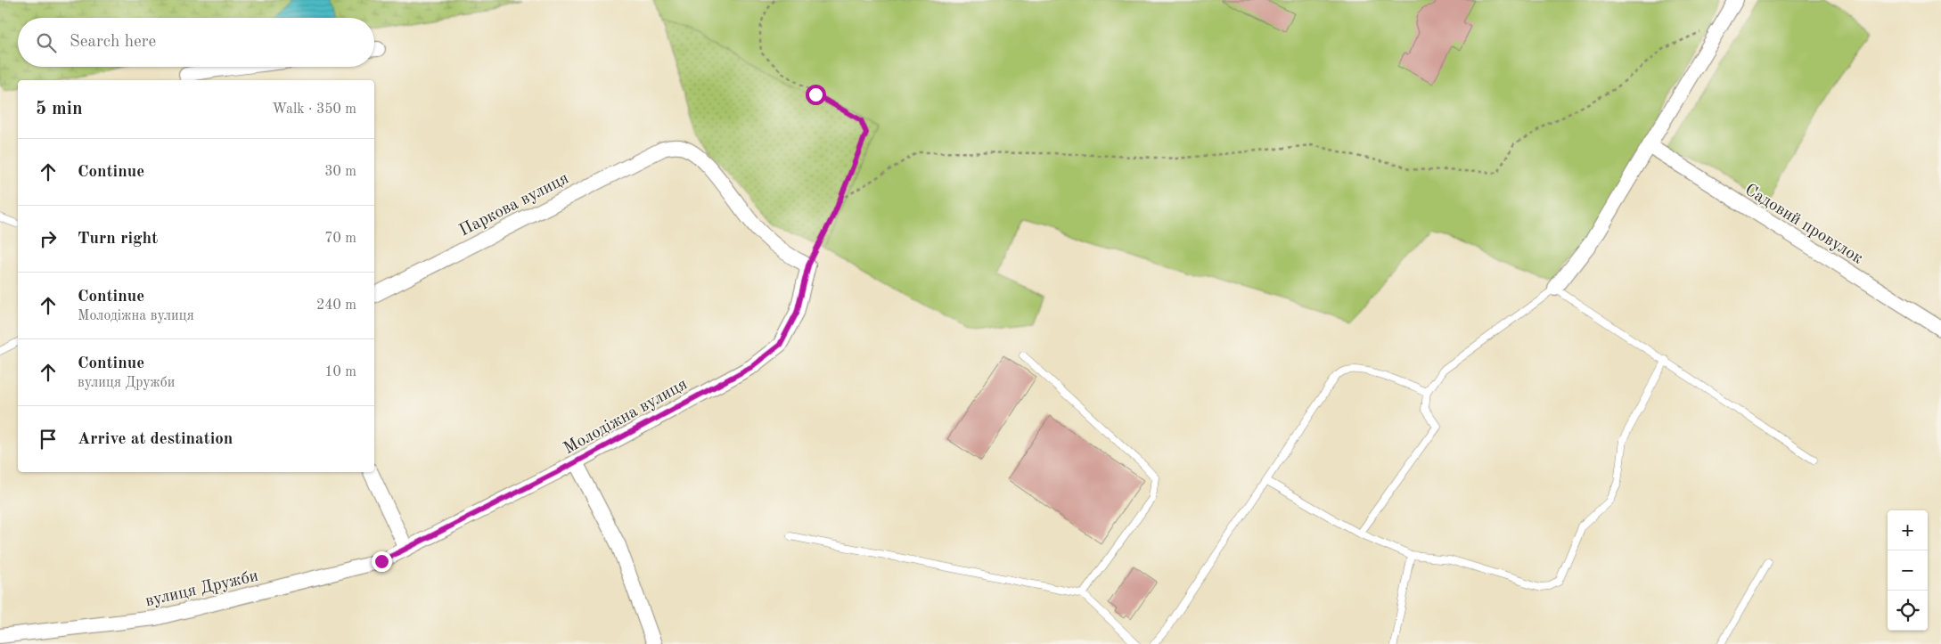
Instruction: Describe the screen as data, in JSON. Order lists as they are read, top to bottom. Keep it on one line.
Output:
{"streets":{"street":["Паркова вулиця","Садовий провулок","Молодіжна вулиця","вулиця Дружби"]},"crossings":[["Паркова вулиця","Молодіжна вулиця"],["Молодіжна вулиця","вулиця Дружби"]],"page":{"search":"Search here","heading":["5 min","Walk · 350 m"],"list":[["Continue","30 m"],["Turn right","70 m"],["Continue","Молодіжна вулиця","240 m"],["Continue","вулиця Дружби","10 m"],"Arrive at destination"],"map_buttons":["+","−"]}}
